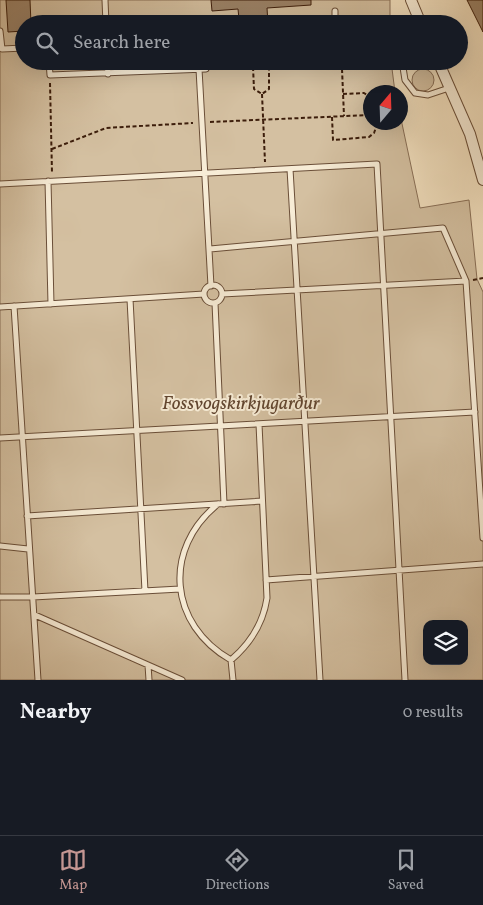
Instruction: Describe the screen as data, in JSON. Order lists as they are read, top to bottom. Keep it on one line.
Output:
{"parks":["Fossvogskirkjugarður"],"north":"top","page":{"search":"Search here","heading":["Nearby","0 results"],"nav":["Map","Directions","Saved"]}}
